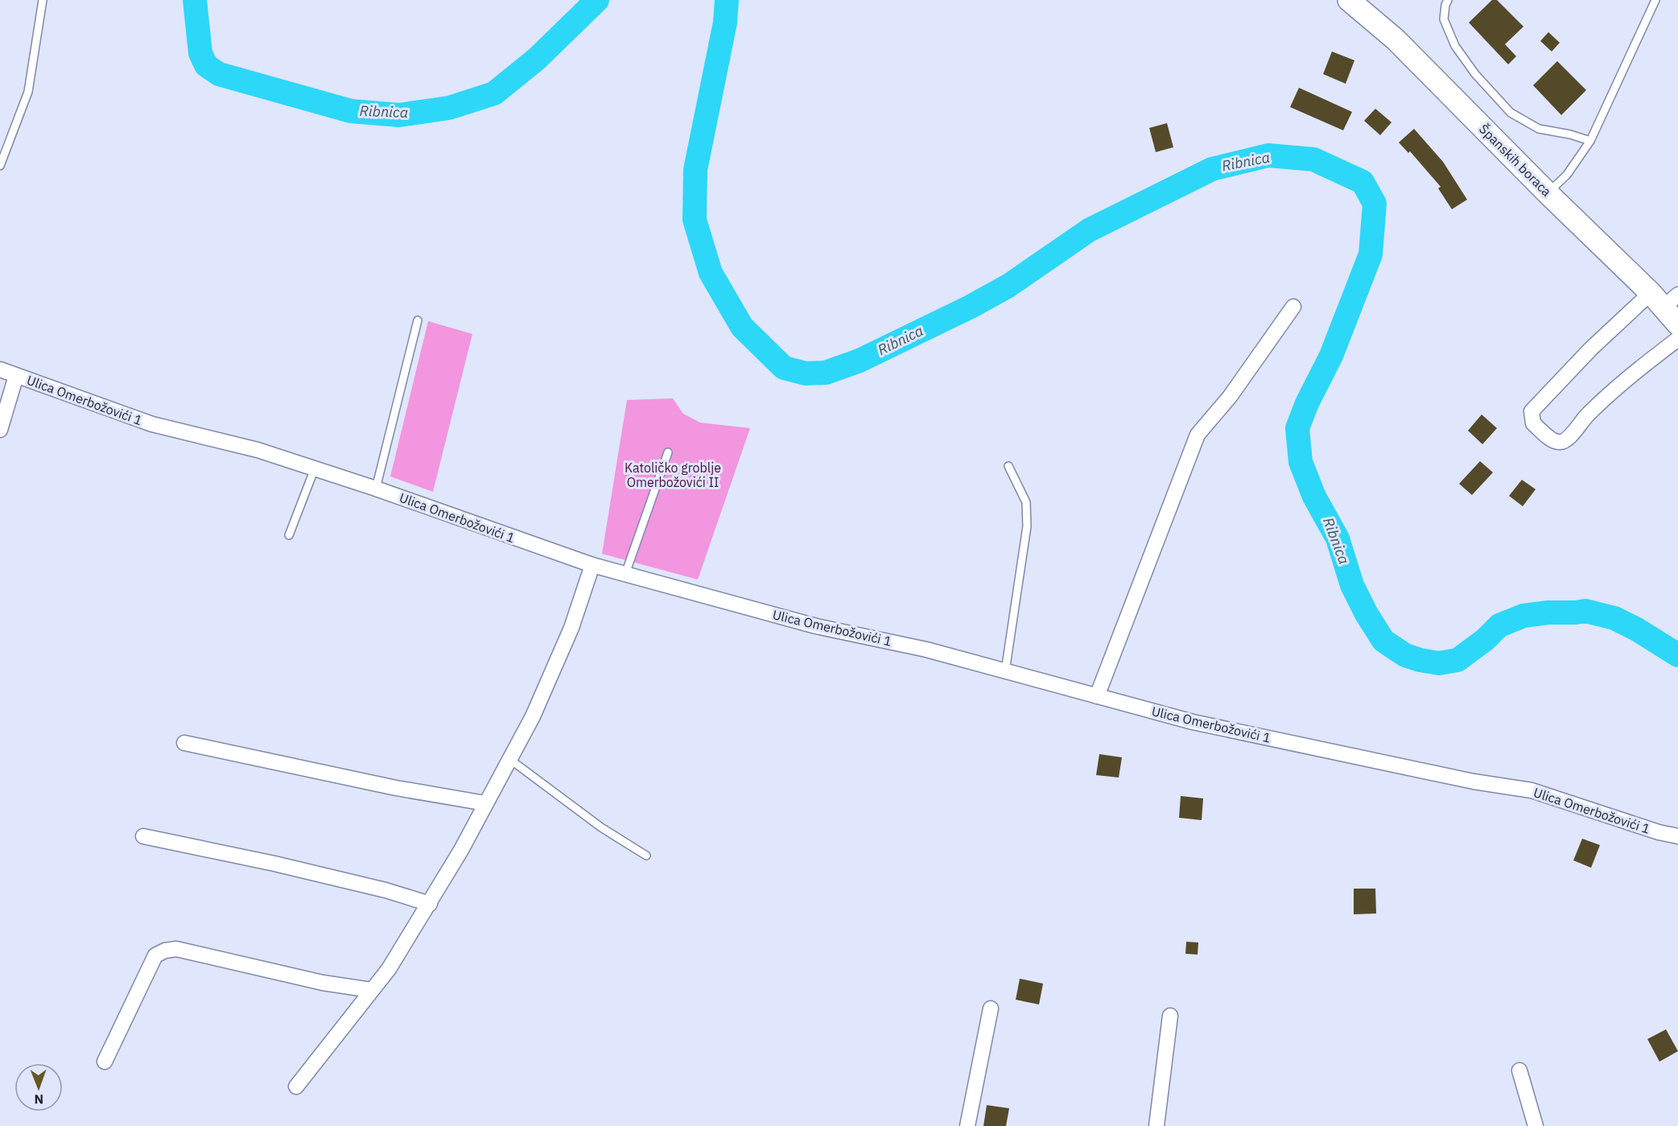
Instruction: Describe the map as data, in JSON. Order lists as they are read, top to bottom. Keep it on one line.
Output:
{"streets":{"main road":["Španskih boraca"],"street":["Ulica Omerbožovići 1"]},"water":["Ribnica"],"parks":["Katoličko groblje Omerbožovići II"],"north":"bottom"}
